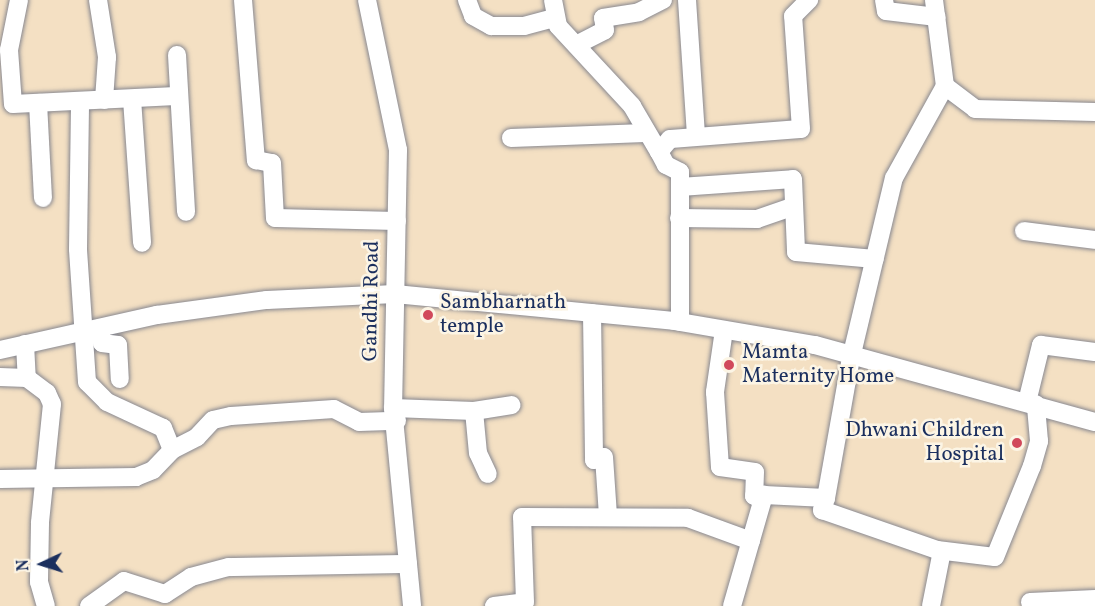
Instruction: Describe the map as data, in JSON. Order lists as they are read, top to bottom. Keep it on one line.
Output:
{"streets":{"street":["Gandhi Road"]},"places":["Sambharnath temple","Mamta Maternity Home","Dhwani Children Hospital"],"north":"left"}
